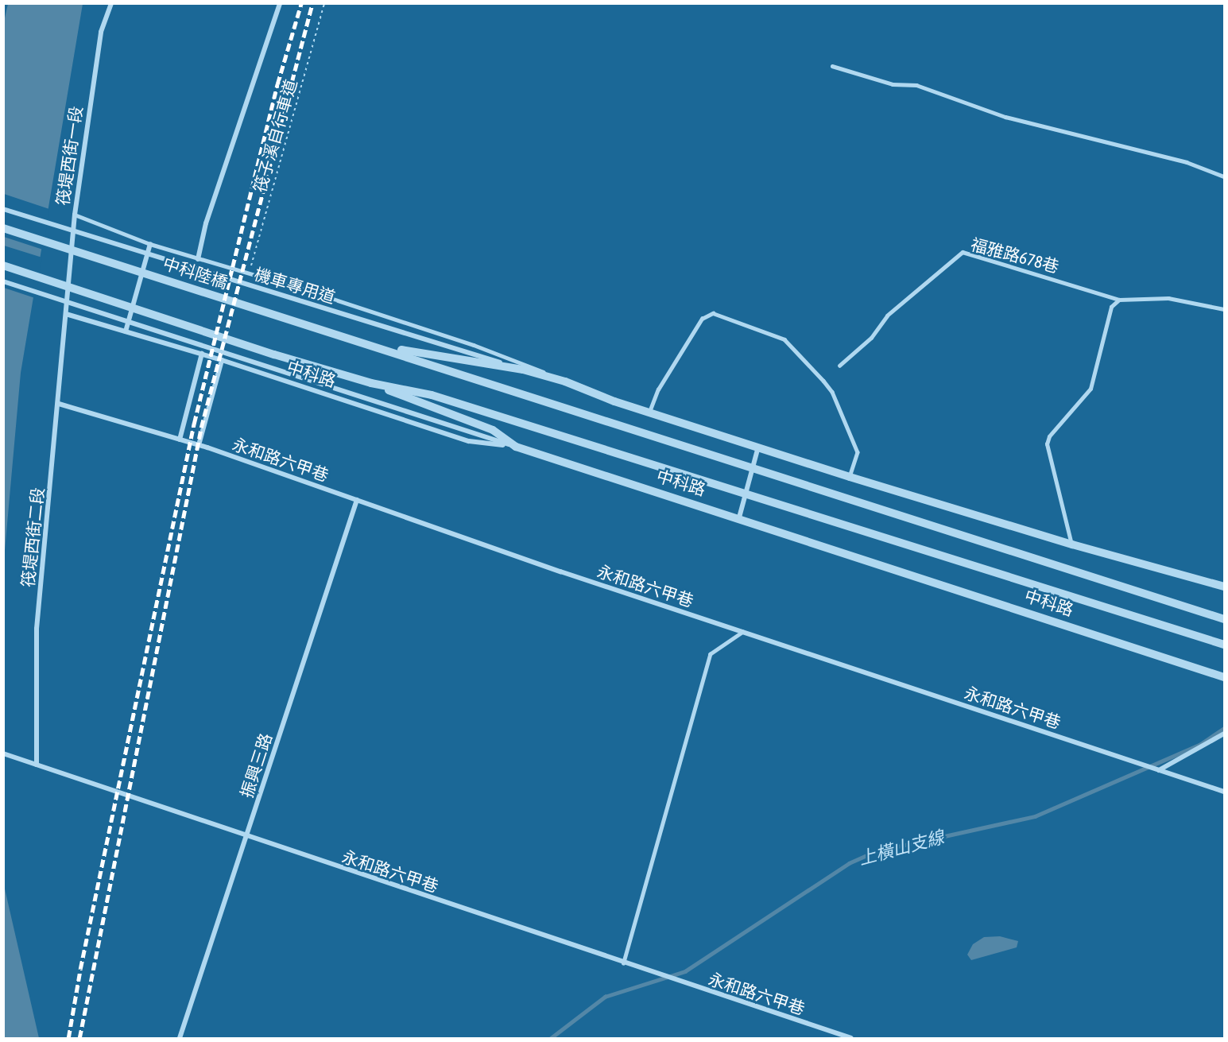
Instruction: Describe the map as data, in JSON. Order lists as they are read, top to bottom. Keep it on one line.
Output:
{"streets":{"street":["筏堤西街一段","中科陸橋","機車專用道","中科路","永和路六甲巷","筏堤西街二段","振興三路"],"lane":["福雅路678巷"],"path":["筏子溪自行車道"]},"crossings":[["筏堤西街一段","中科路"],["筏堤西街一段","筏堤西街二段"],["中科路","筏堤西街二段"],["永和路六甲巷","筏堤西街二段"],["永和路六甲巷","振興三路"]],"water":["上橫山支線"]}
